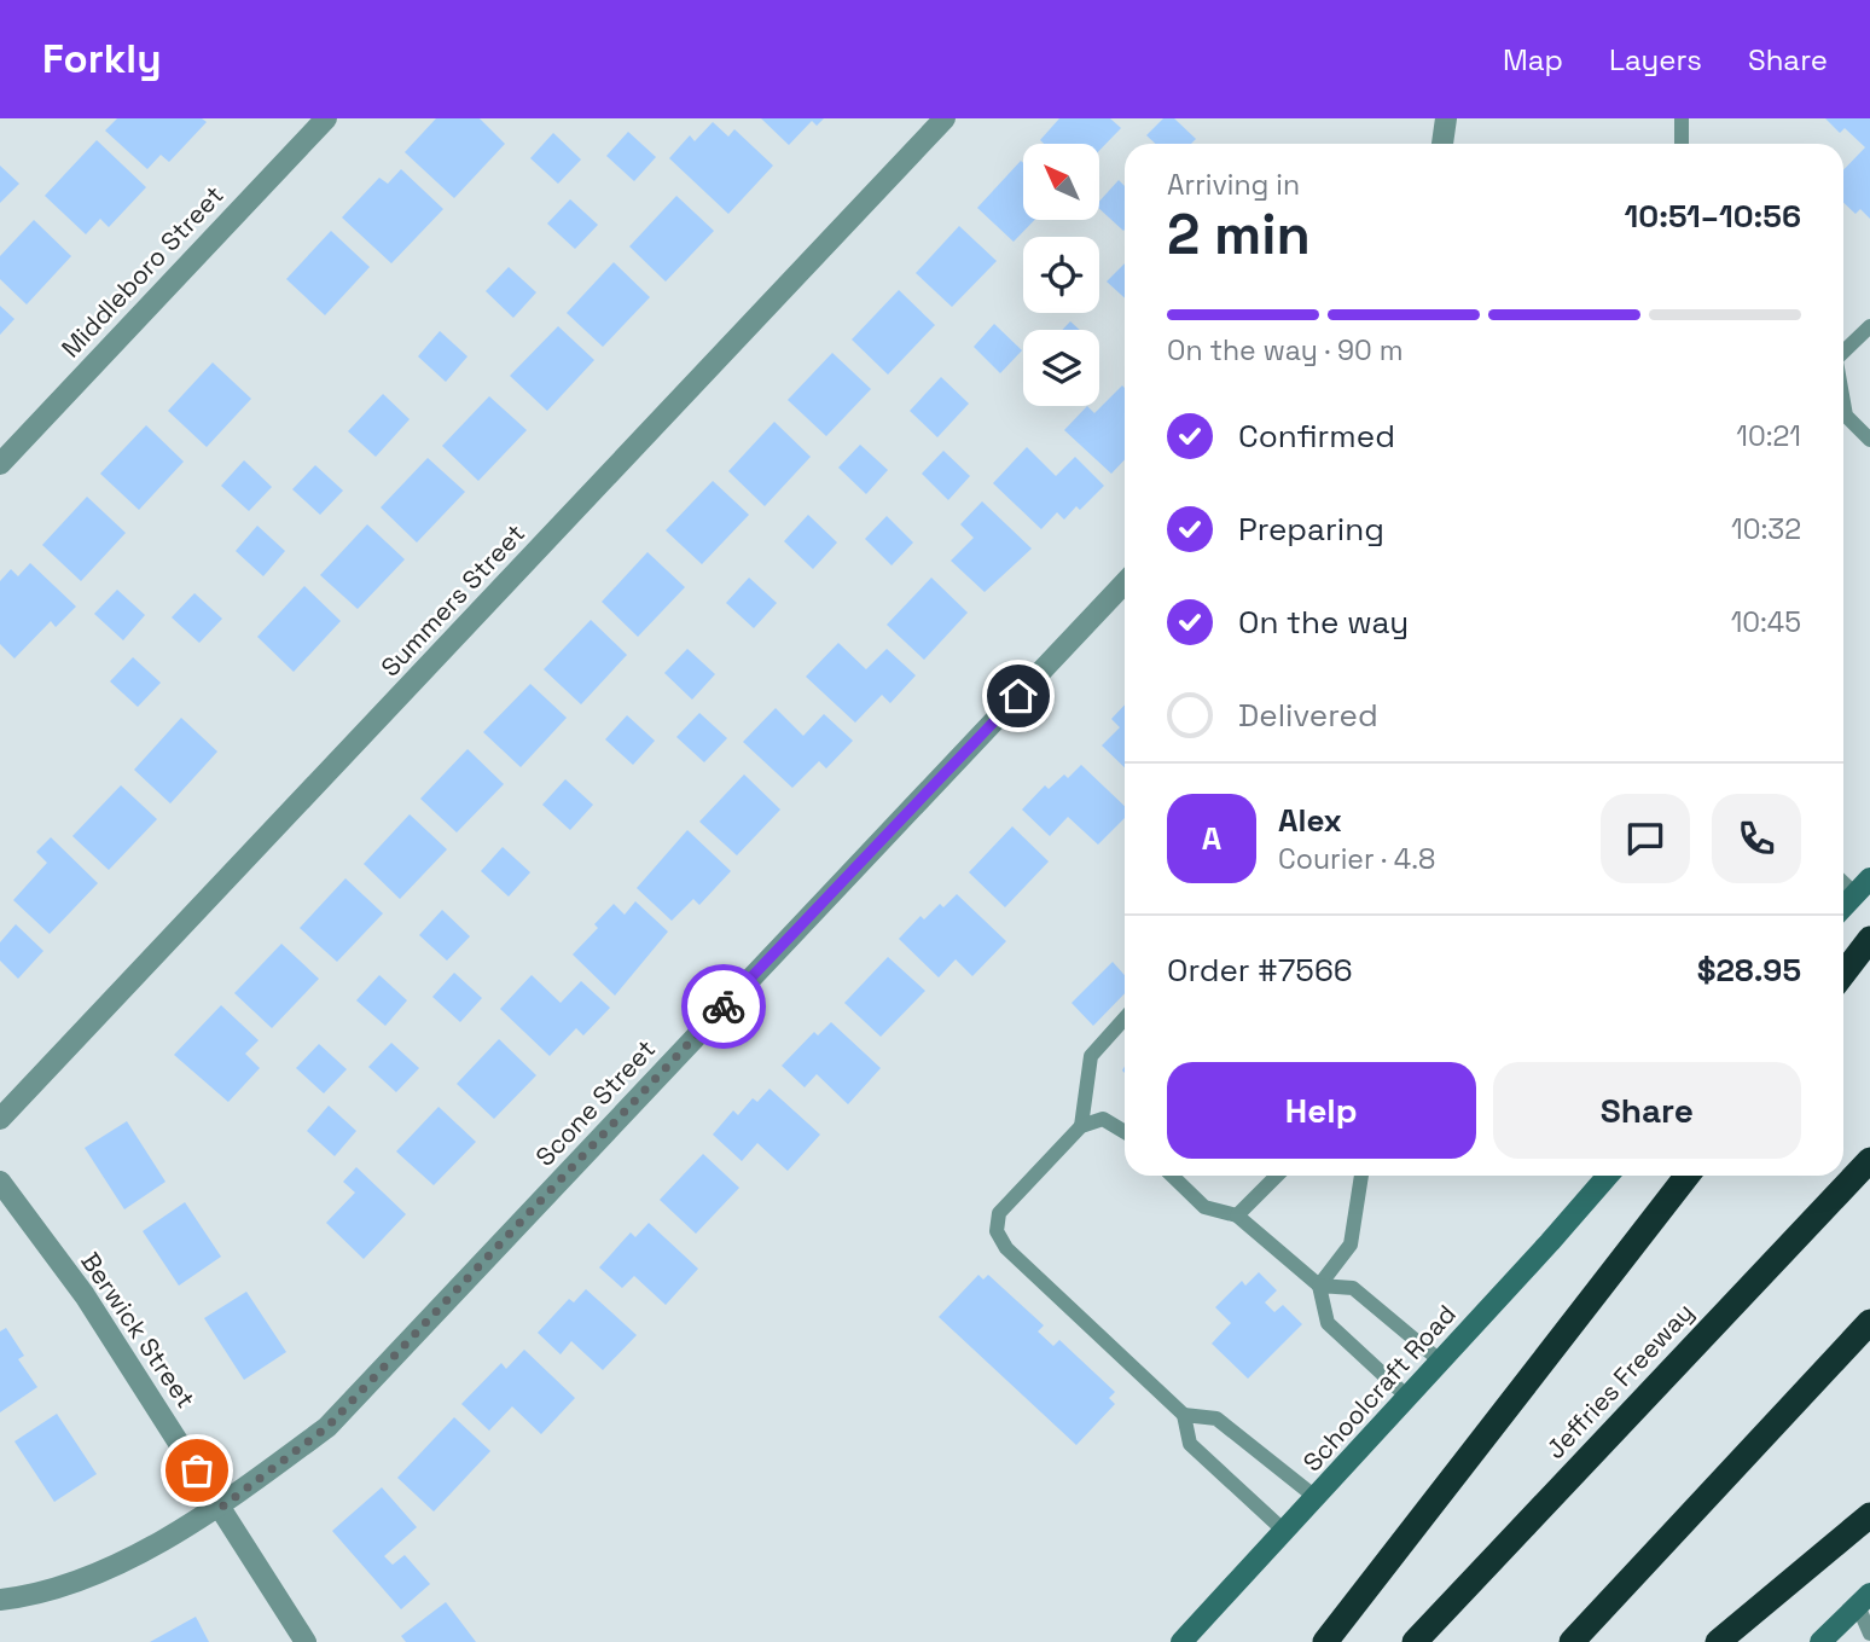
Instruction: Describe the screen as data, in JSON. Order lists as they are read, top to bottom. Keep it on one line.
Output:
{"streets":{"highway":["Jeffries Freeway"],"main road":["Schoolcraft Road"],"street":["Middleboro Street","Summers Street","Scone Street","Berwick Street"]},"crossings":[["Scone Street","Berwick Street"]],"north":"top left","page":{"header":"Forkly","nav":["Map","Layers","Share"],"heading":["2 min","Arriving in","10:51–10:56"],"panel":["Alex","Courier · 4.8","Order #7566","$28.95"],"bar":"On the way · 90 m","list":[["Confirmed","10:21"],["Preparing","10:32"],["On the way","10:45"],"Delivered"],"round":"A","buttons":["Help","Share"]}}
